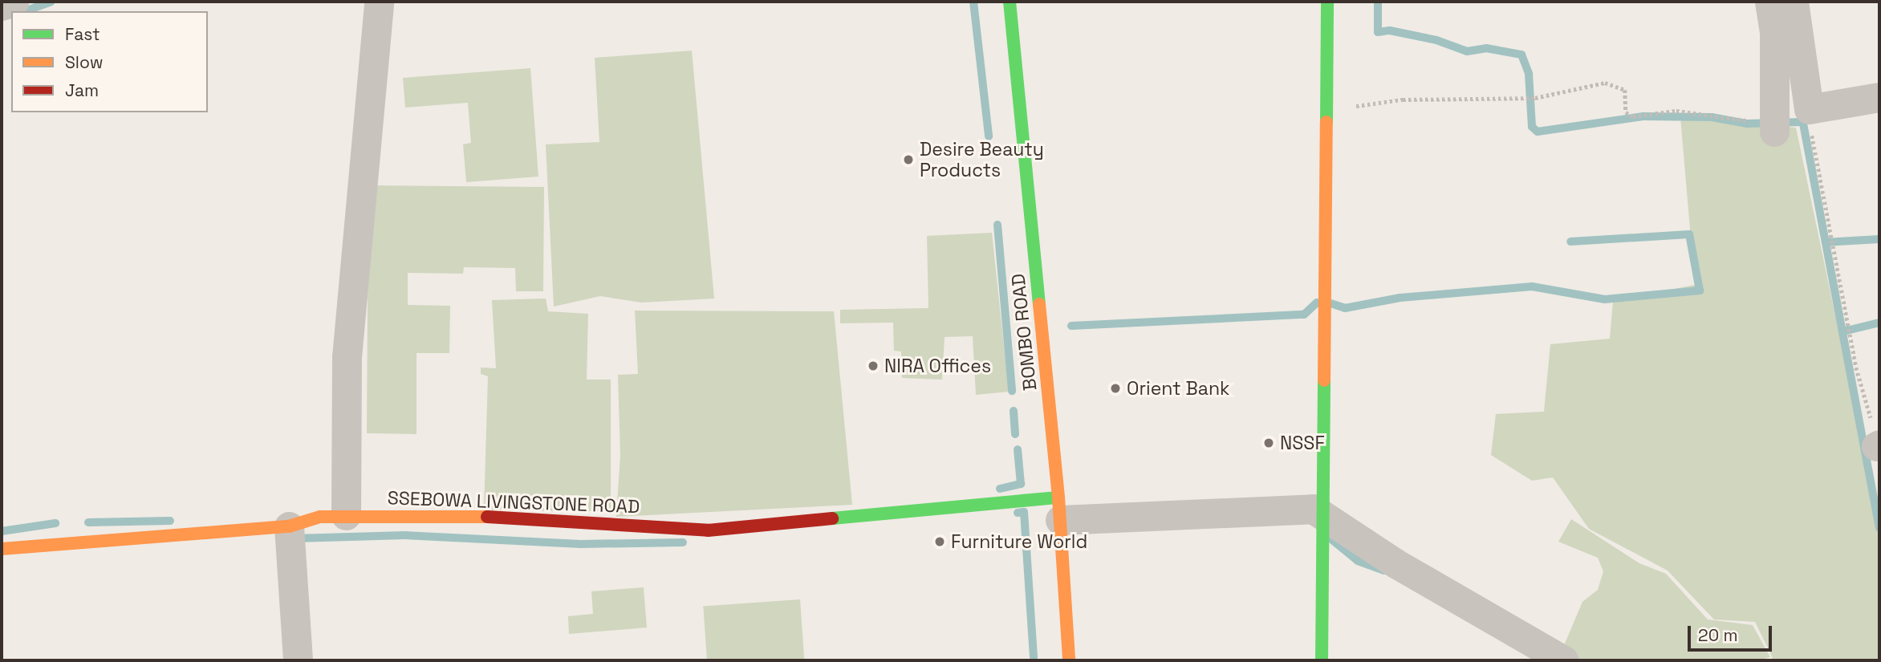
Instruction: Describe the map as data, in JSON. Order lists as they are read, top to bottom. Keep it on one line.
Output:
{"streets":{"street":["BOMBO ROAD","SSEBOWA LIVINGSTONE ROAD"]},"crossings":[["BOMBO ROAD","SSEBOWA LIVINGSTONE ROAD"]],"places":["Desire Beauty Products","NIRA Offices","Orient Bank","NSSF","Furniture World"],"legend":["Fast","Slow","Jam"],"scale_bar":"20 m"}
